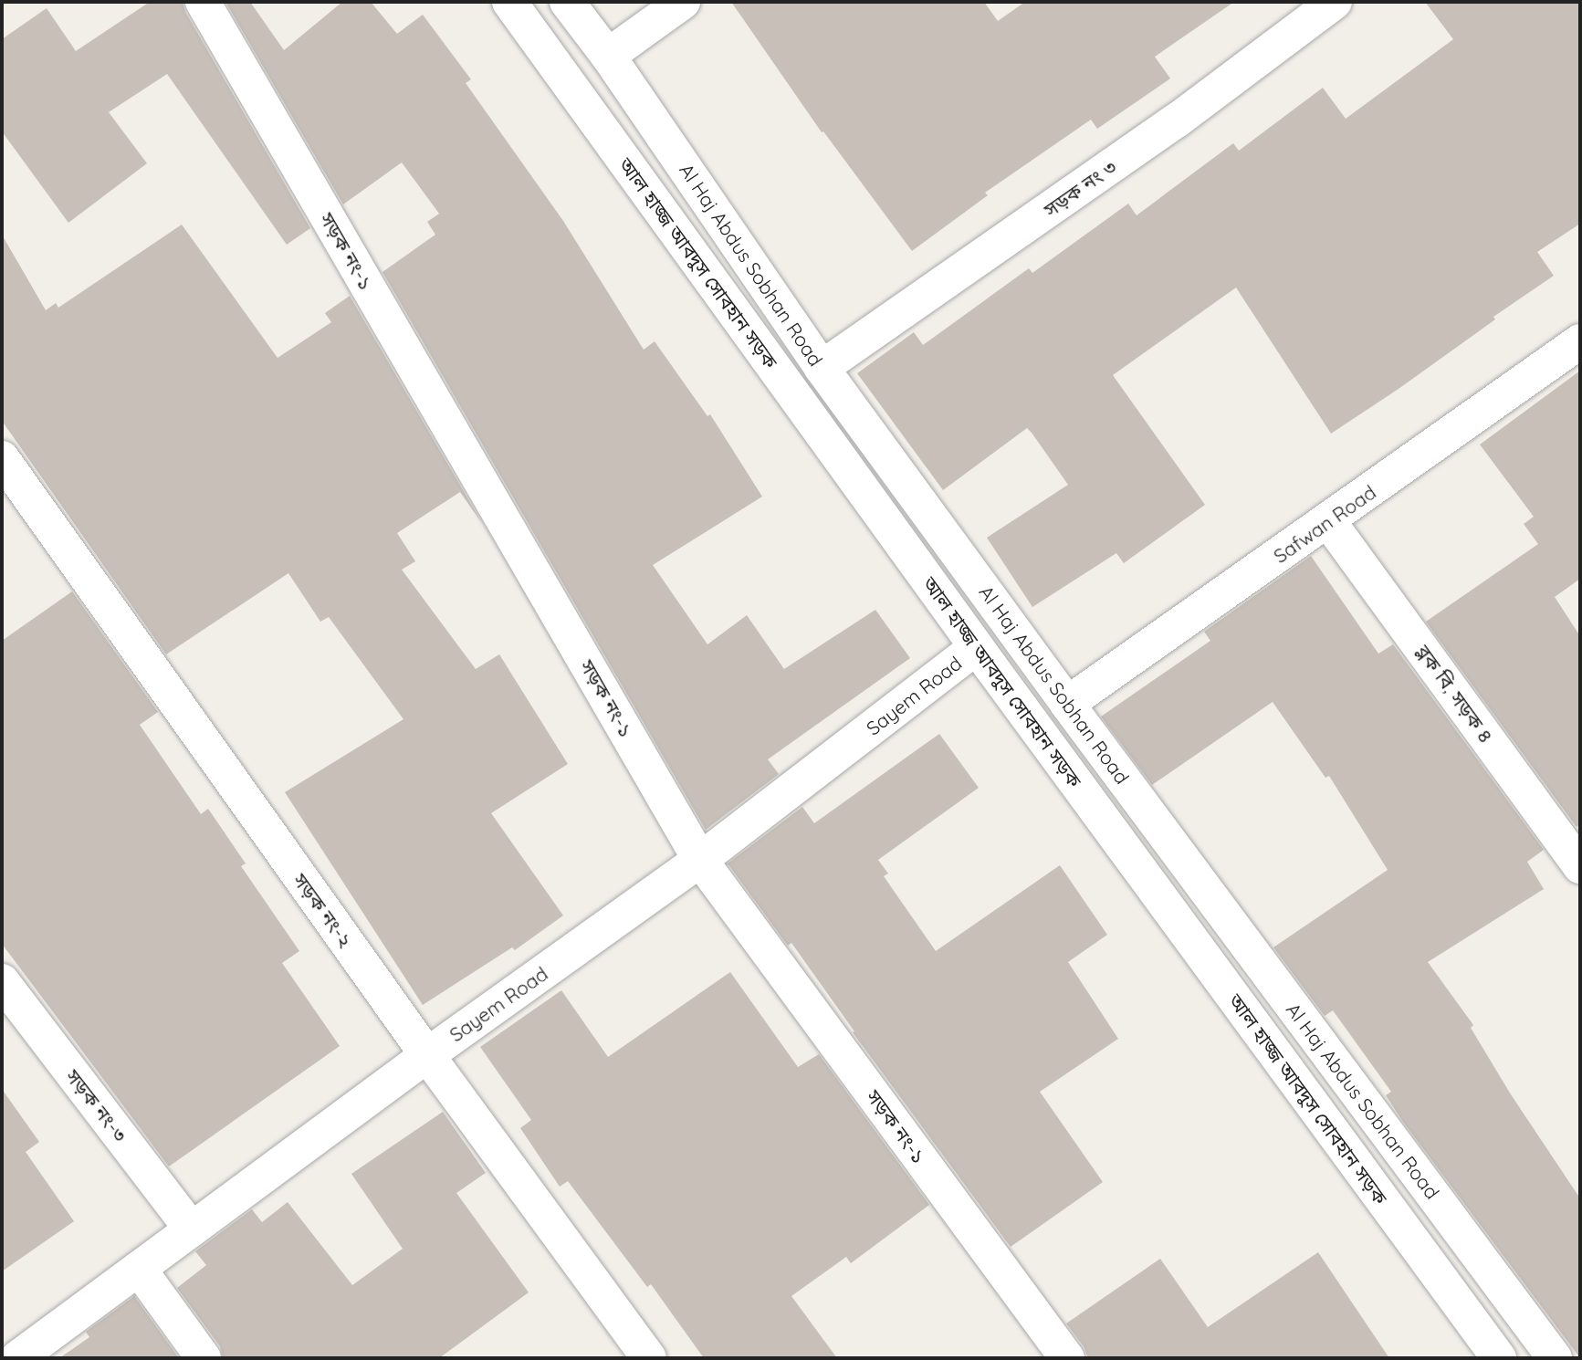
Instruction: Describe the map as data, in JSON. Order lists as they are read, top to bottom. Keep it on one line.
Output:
{"streets":{"street":["সড়ক নং ৩","সড়ক নং-১","আল হাজ্জ আবদুস সোবহান সড়ক","Al Haj Abdus Sobhan Road","Safwan Road","ব্লক বি, সড়ক ৪","Sayem Road","সড়ক নং-২","সড়ক নং-৩"]},"crossings":[["সড়ক নং ৩","Al Haj Abdus Sobhan Road"],["সড়ক নং-১","Sayem Road"],["আল হাজ্জ আবদুস সোবহান সড়ক","Sayem Road"],["Al Haj Abdus Sobhan Road","Safwan Road"],["Safwan Road","ব্লক বি, সড়ক ৪"],["Sayem Road","সড়ক নং-২"],["Sayem Road","সড়ক নং-৩"]]}
